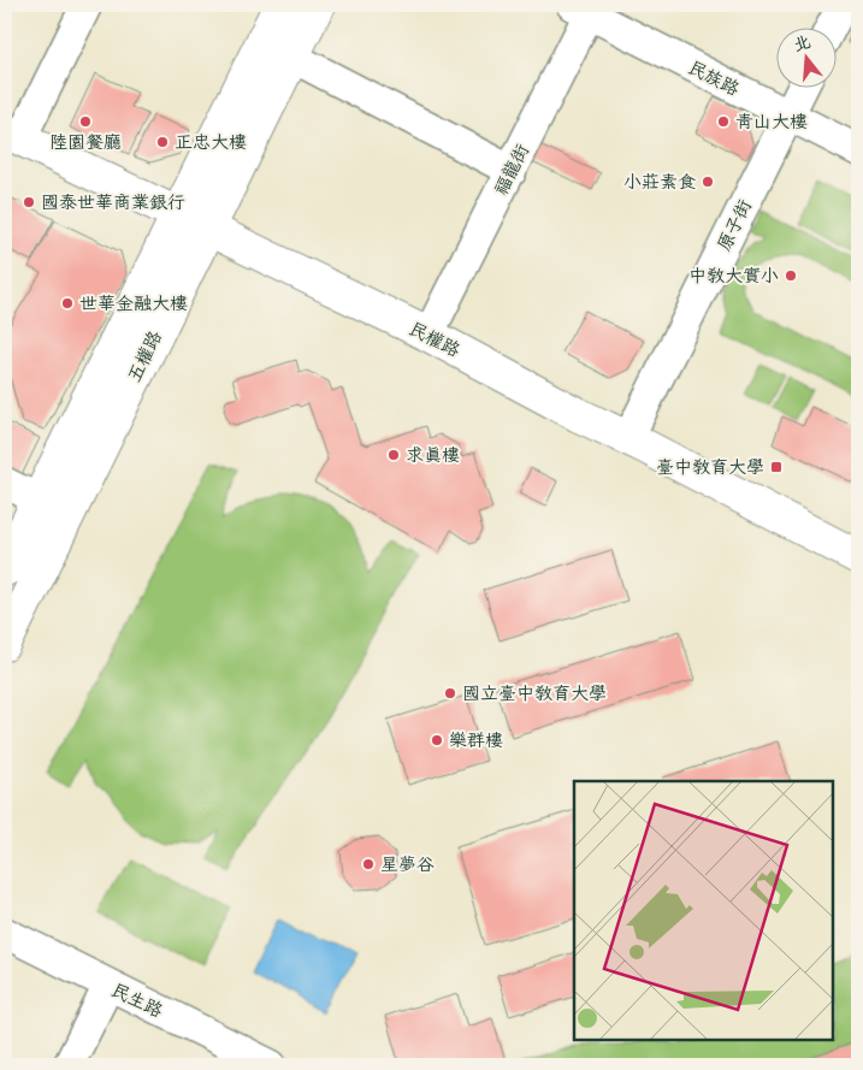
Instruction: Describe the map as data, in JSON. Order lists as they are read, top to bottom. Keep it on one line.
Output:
{"streets":{"main road":["民權路","五權路"],"street":["民族路","福龍街","原子街","民生路"]},"crossings":[["民族路","福龍街"],["民族路","原子街"],["福龍街","民權路"],["原子街","民權路"],["民權路","五權路"]],"places":{"other":["陸園餐廳","青山大樓","正忠大樓","小莊素食","國泰世華商業銀行","中教大實小","世華金融大樓","求真樓","國立臺中教育大學","樂群樓","星夢谷"],"transit":["臺中教育大學"]},"north":"top"}
